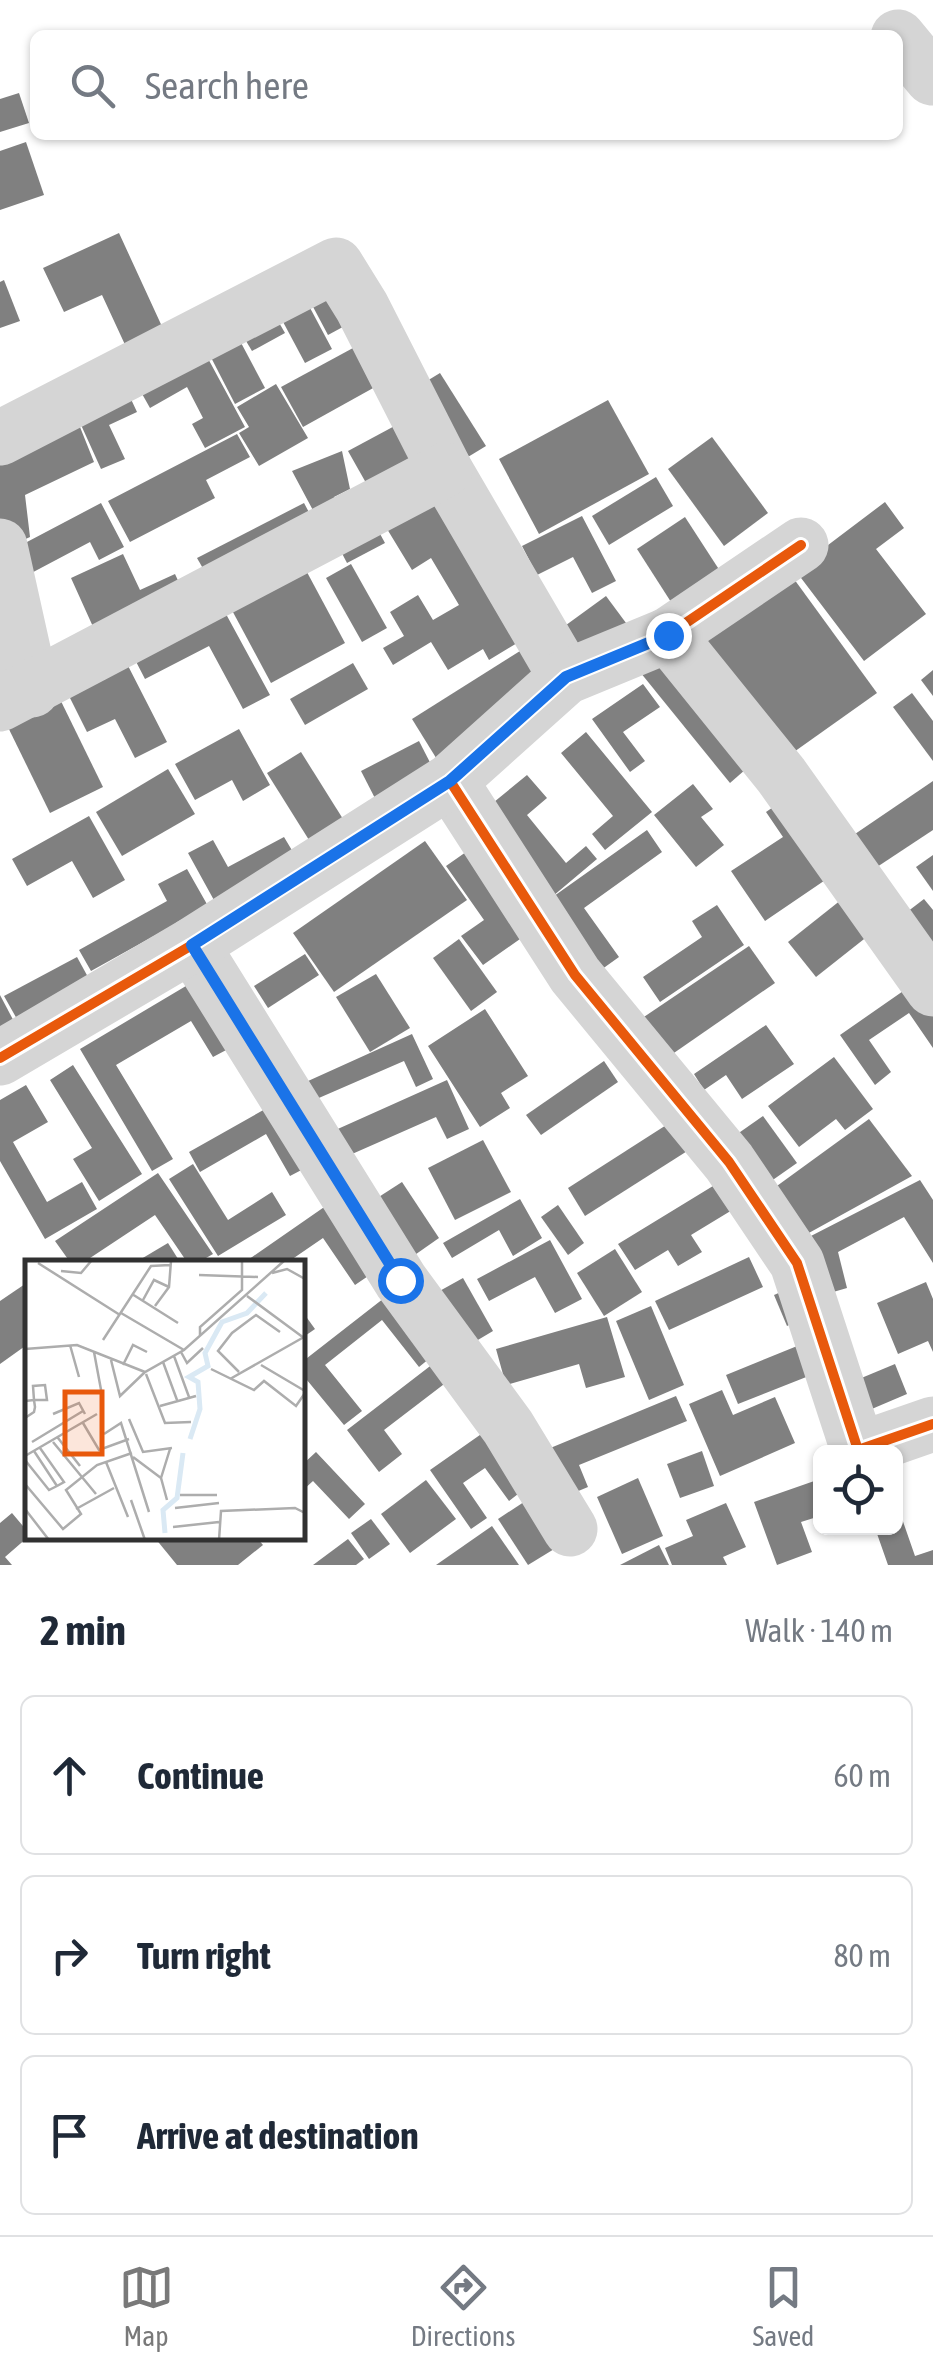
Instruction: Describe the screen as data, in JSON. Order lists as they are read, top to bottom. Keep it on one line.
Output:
{"page":{"search":"Search here","heading":["2 min","Walk · 140 m"],"list":[["Continue","60 m"],["Turn right","80 m"],"Arrive at destination"],"nav":["Map","Directions","Saved"]}}
